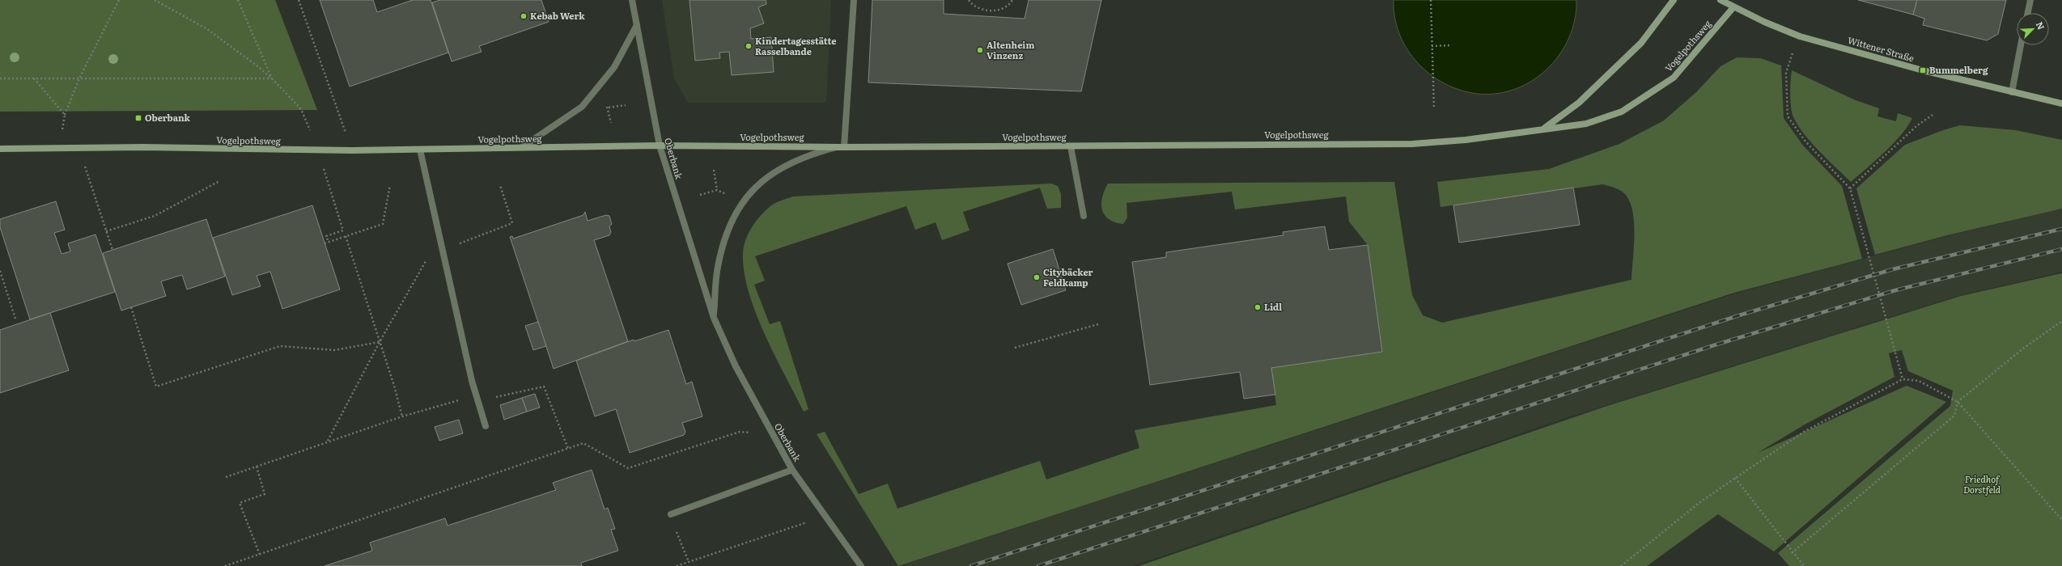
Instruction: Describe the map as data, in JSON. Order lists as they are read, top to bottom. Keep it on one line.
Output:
{"streets":{"street":["Vogelpothsweg","Wittener Straße","Oberbank"]},"crossings":[["Vogelpothsweg","Wittener Straße"],["Vogelpothsweg","Oberbank"]],"parks":["Friedhof Dorstfeld"],"places":{"other":["Kebab Werk","Kindertagesstätte Rasselbande","Altenheim Vinzenz","Citybäcker Feldkamp","Lidl"],"transit":["Bummelberg","Oberbank"]},"north":"top right"}
